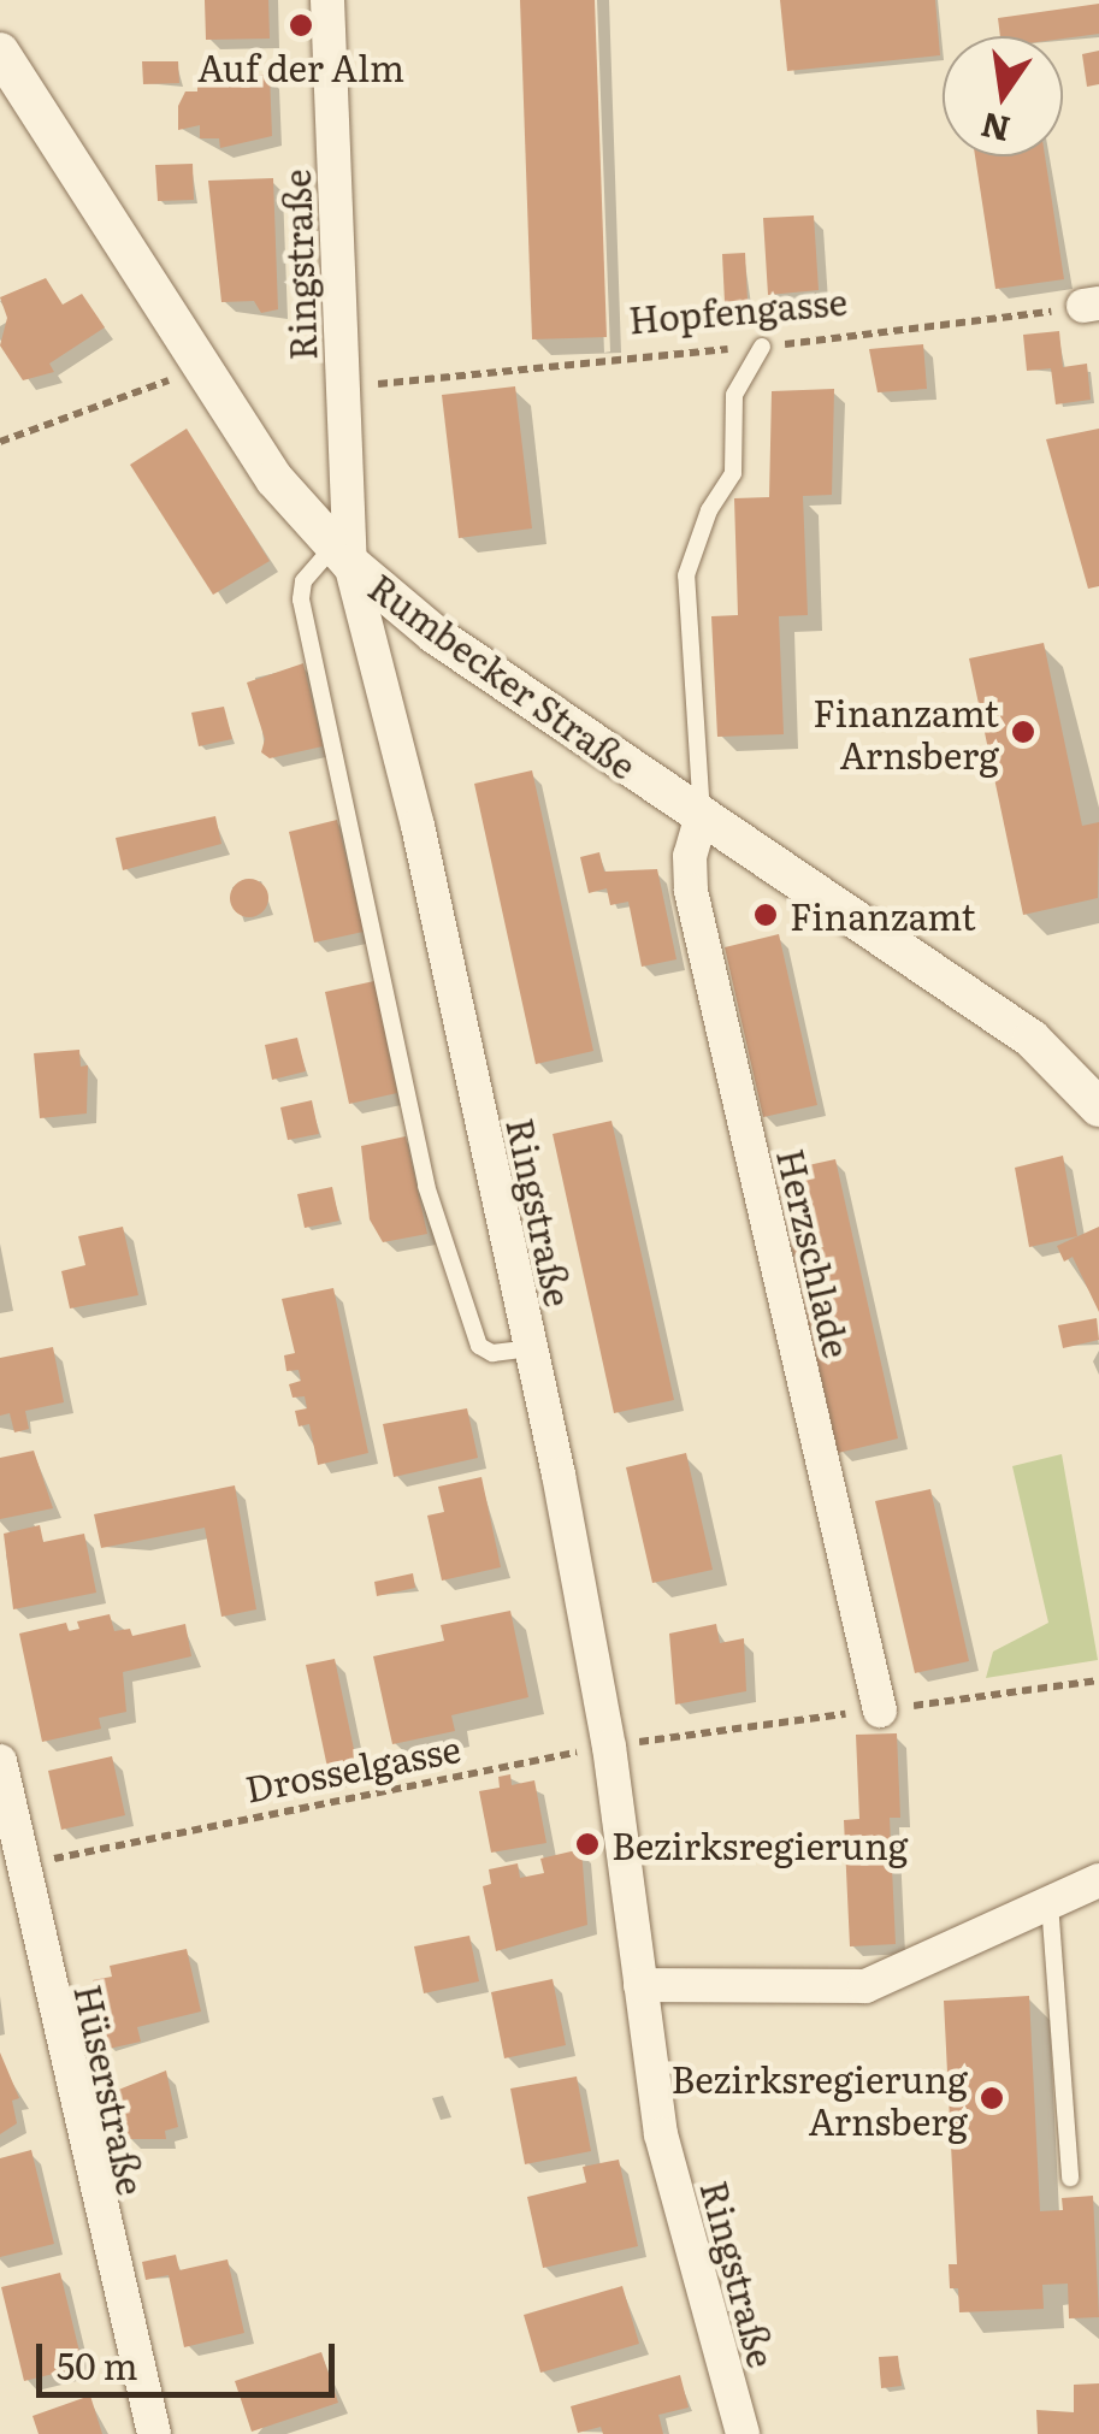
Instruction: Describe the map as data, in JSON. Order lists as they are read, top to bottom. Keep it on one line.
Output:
{"streets":{"street":["Ringstraße","Rumbecker Straße","Herzschlade","Hüserstraße"],"path":["Hopfengasse","Drosselgasse"]},"crossings":[["Ringstraße","Rumbecker Straße"],["Ringstraße","Drosselgasse"],["Rumbecker Straße","Herzschlade"],["Drosselgasse","Hüserstraße"]],"places":["Auf der Alm","Finanzamt Arnsberg","Finanzamt","Bezirksregierung","Bezirksregierung Arnsberg"],"scale_bar":"50 m","north":"bottom"}
